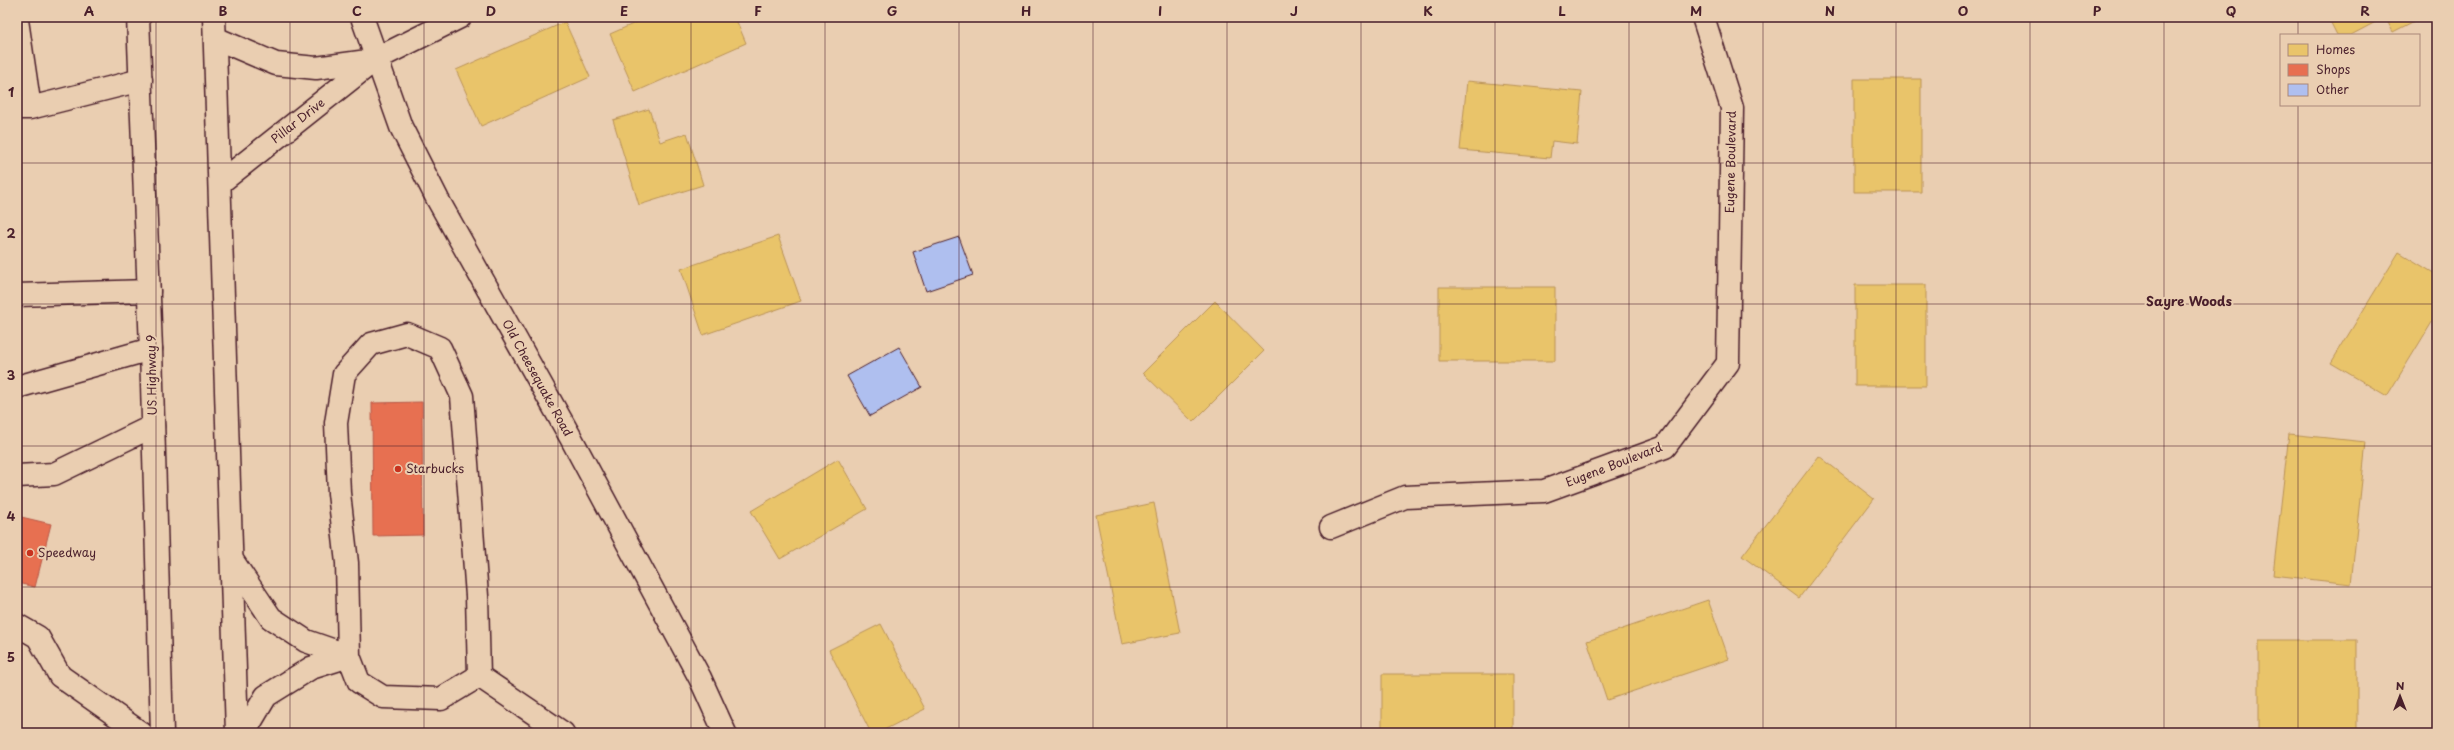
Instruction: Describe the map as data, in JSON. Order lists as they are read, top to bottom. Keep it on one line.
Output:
{"streets":{"main road":["Pillar Drive","Eugene Boulevard","US Highway 9","Old Cheesequake Road"]},"crossings":[["Pillar Drive","Old Cheesequake Road"]],"districts":["Sayre Woods"],"places":["Starbucks","Speedway"],"legend":["Homes","Shops","Other"],"north":"top","grid":{"columns":["A","B","C","D","E","F","G","H","I","J","K","L","M","N","O","P","Q","R"],"rows":["1","2","3","4","5"]}}
